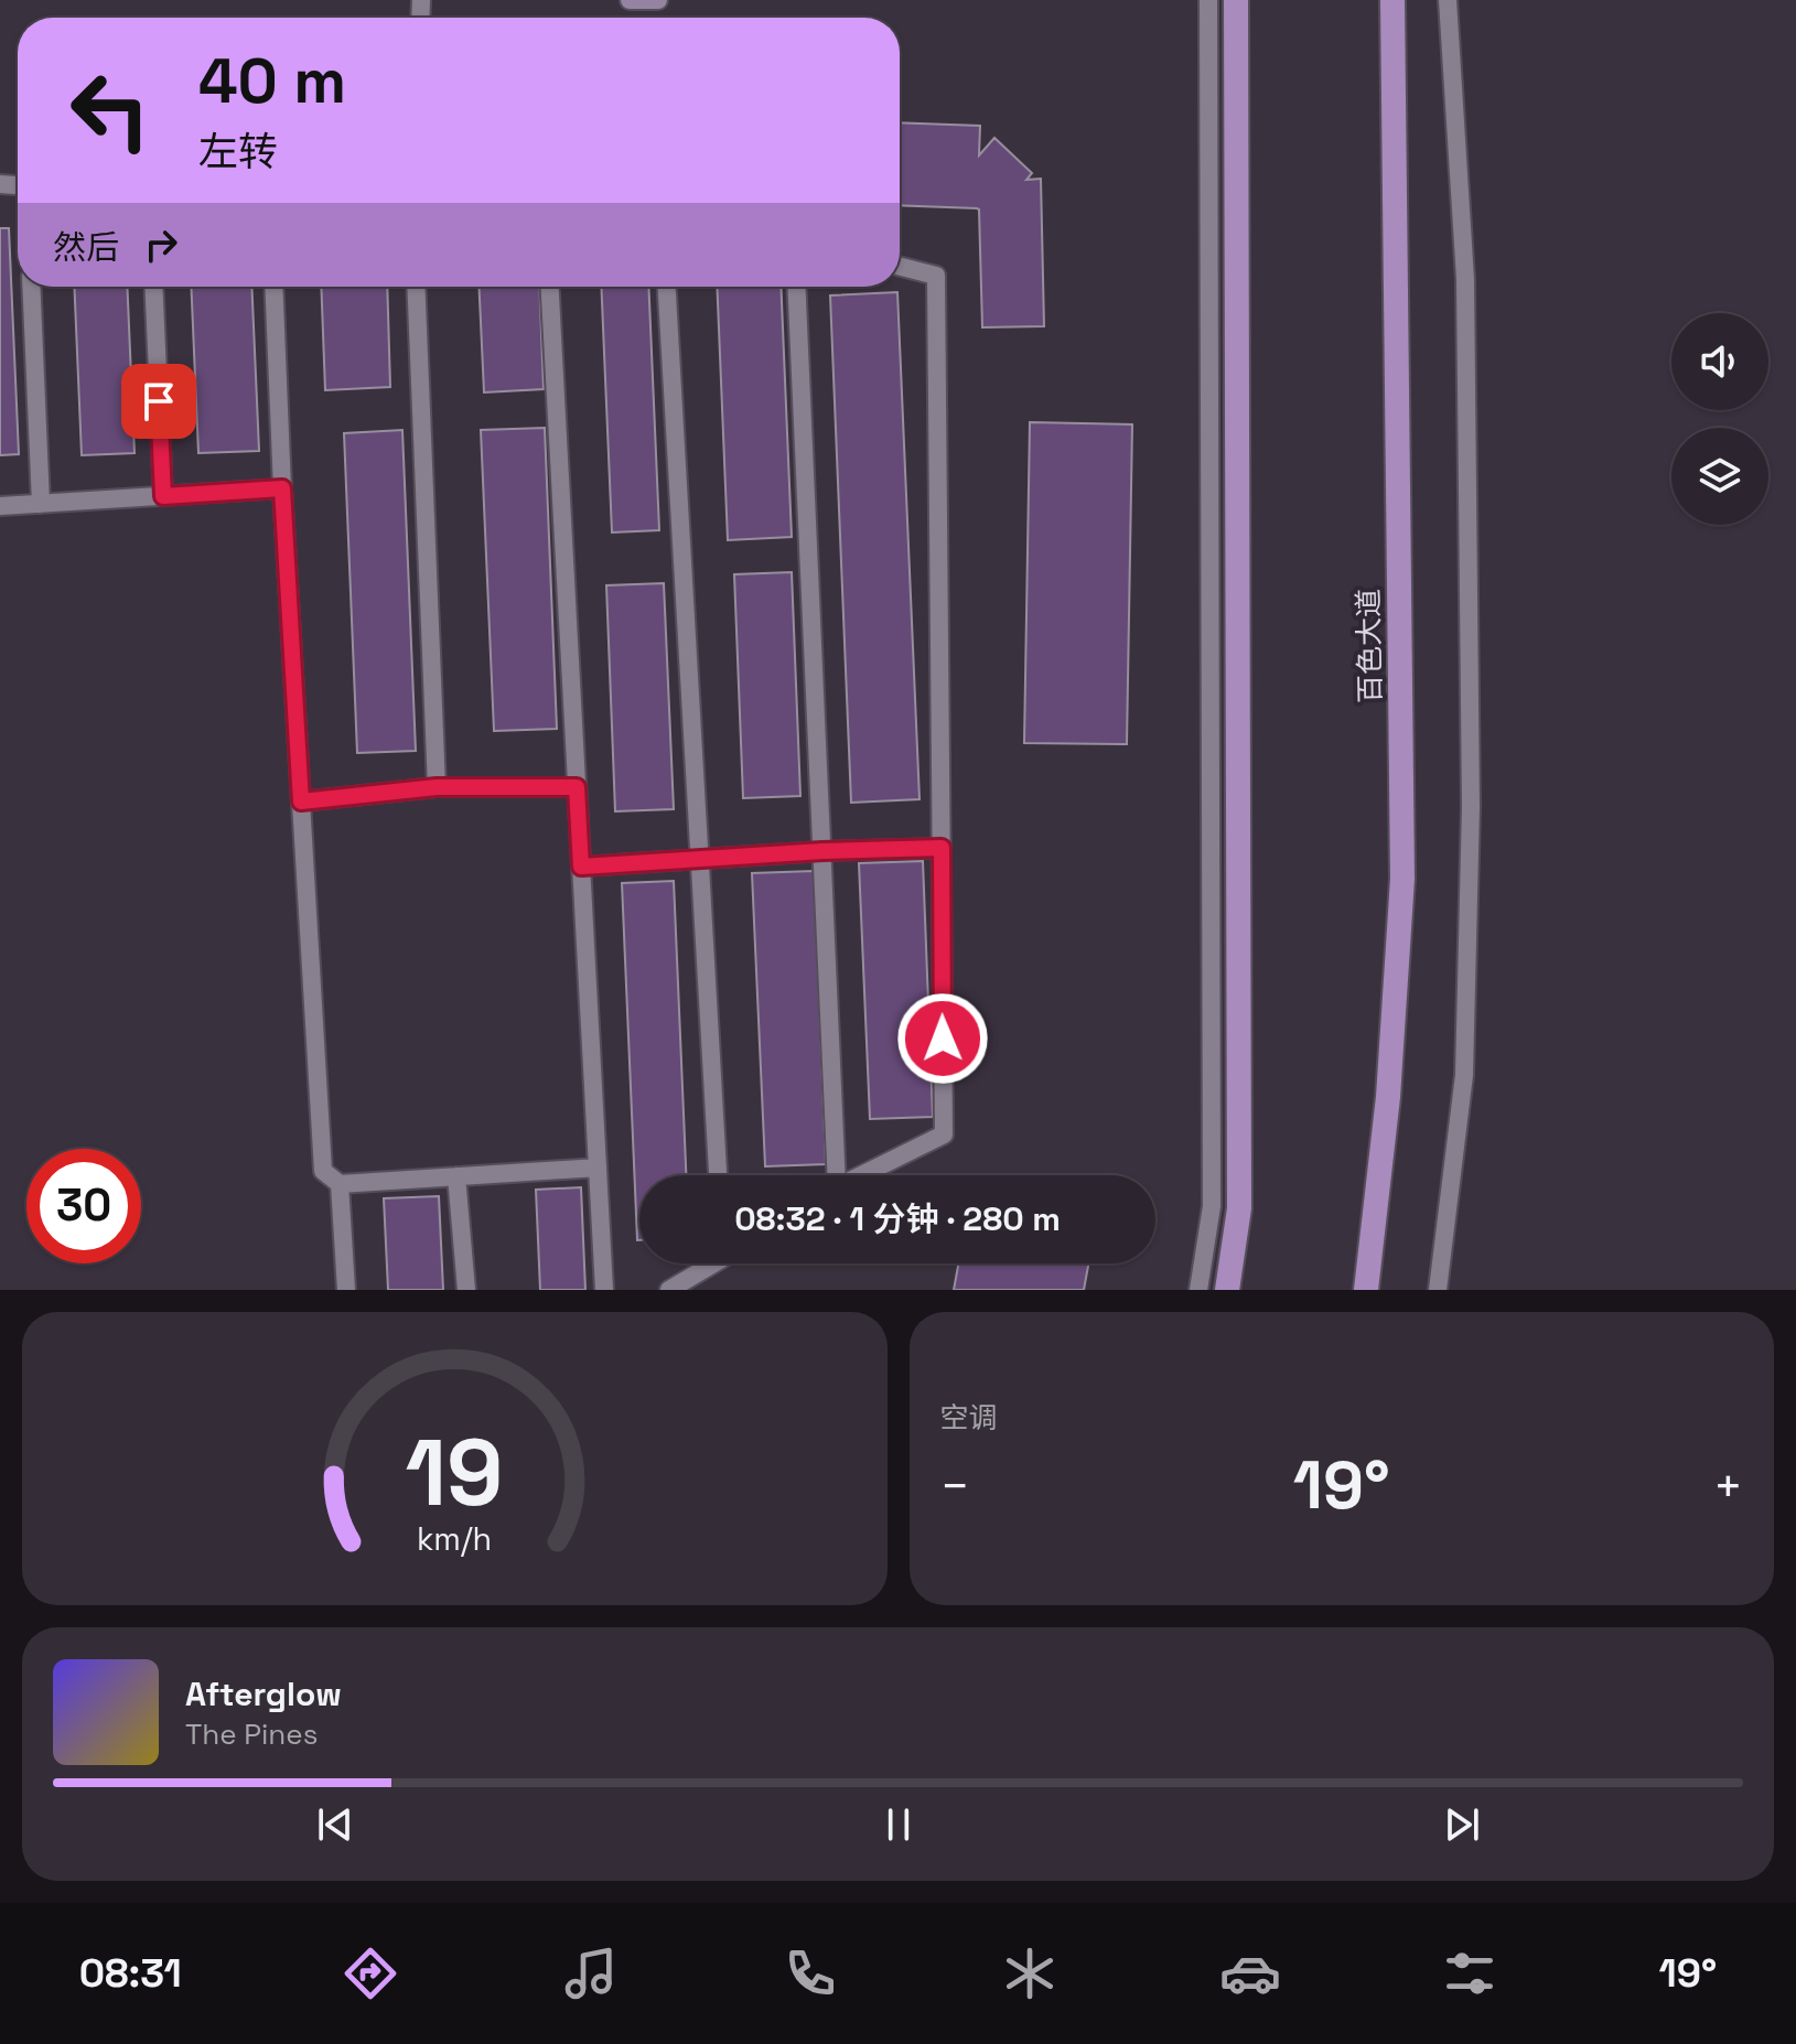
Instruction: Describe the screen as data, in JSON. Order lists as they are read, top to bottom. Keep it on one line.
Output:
{"streets":{"highway":["百色大道"]},"page":{"turn":["40 m","左转"],"then":"然后","limit":"30","trip":"08:32 · 1 分钟 · 280 m","tile":"空调","heat":["−","19°","+"],"song":["Afterglow","The Pines"],"tabs":["08:31","19°"],"gauge":["19","km/h"]}}
